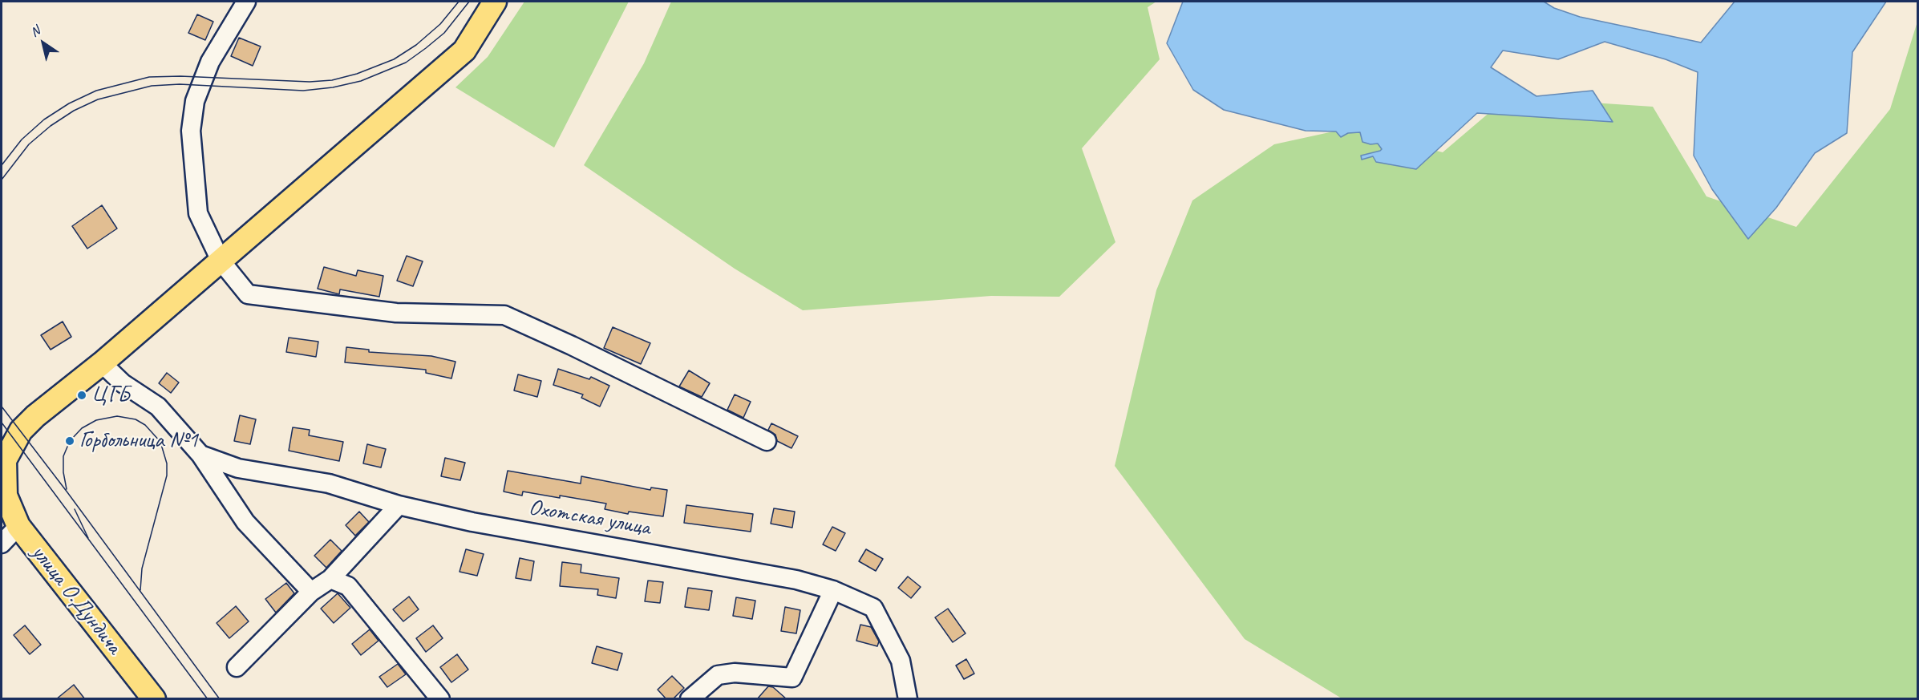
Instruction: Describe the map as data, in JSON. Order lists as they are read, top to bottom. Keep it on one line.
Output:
{"streets":{"main road":["улица О.Дундича"],"street":["Охотская улица"]},"places":["ЦГБ","Горбольница №1"],"north":"top left"}
